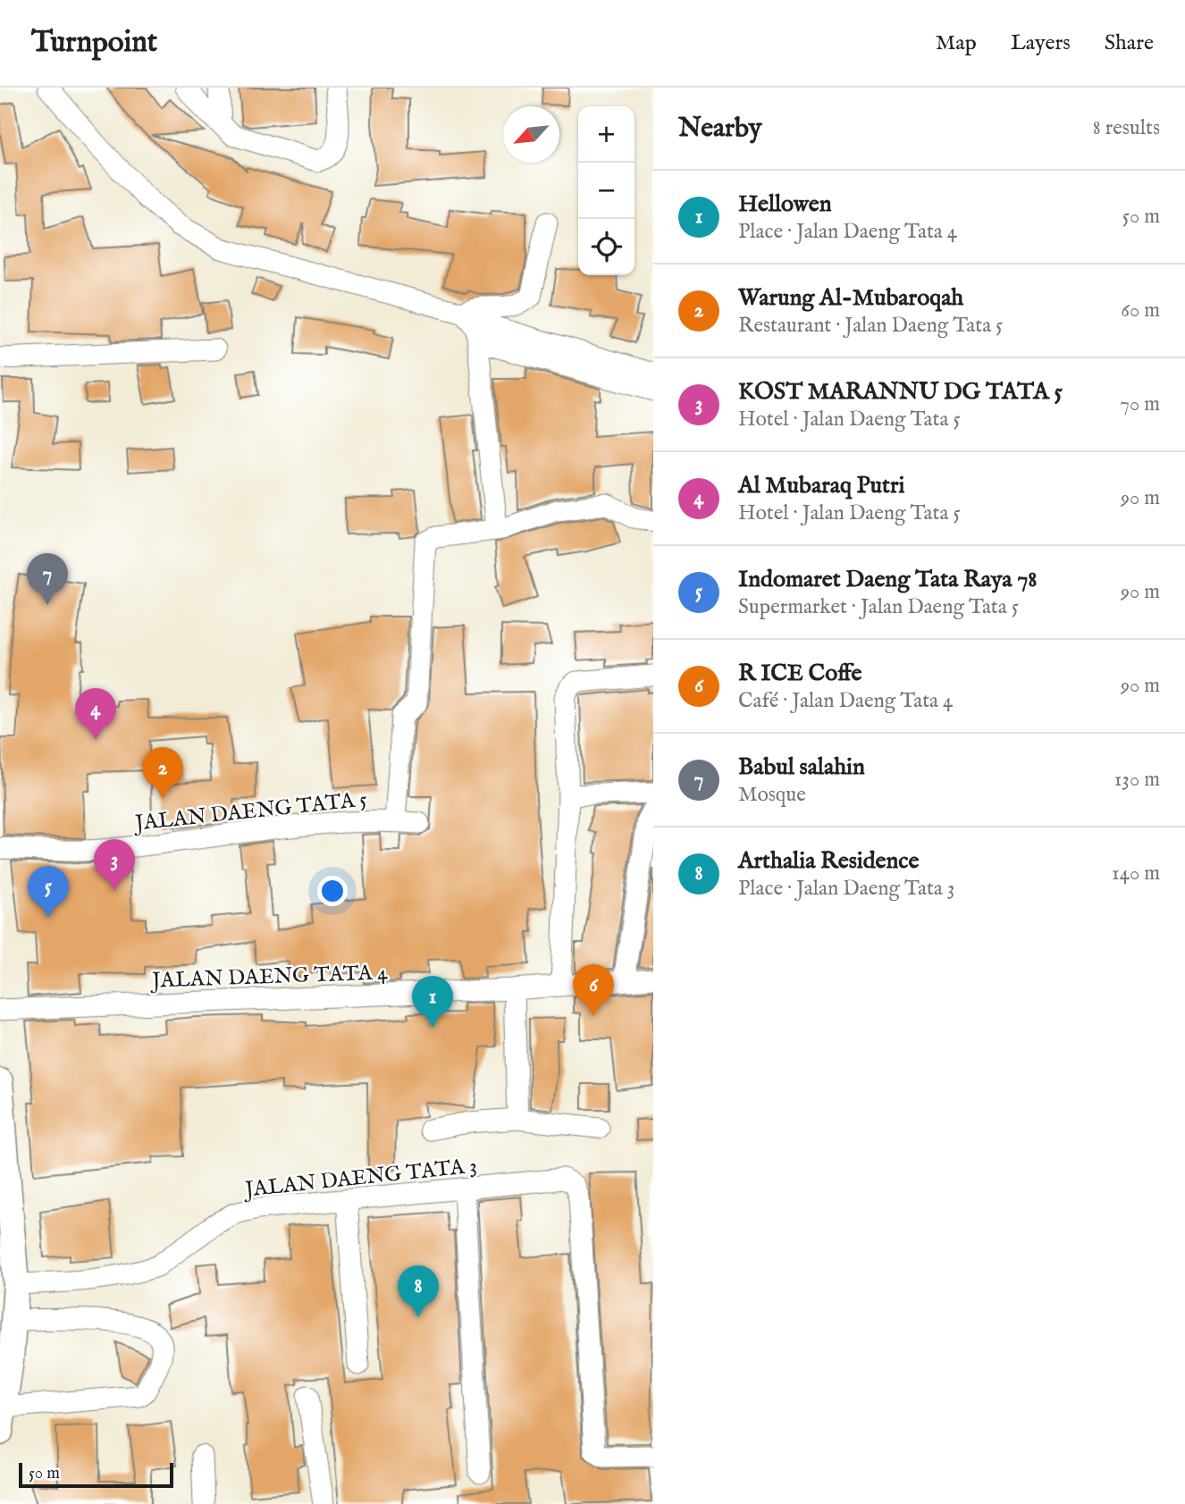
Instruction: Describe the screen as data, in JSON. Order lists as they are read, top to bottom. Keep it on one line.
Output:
{"streets":{"street":["JALAN DAENG TATA 5","JALAN DAENG TATA 4","JALAN DAENG TATA 3"]},"scale_bar":"50 m","north":"bottom left","page":{"header":"Turnpoint","nav":["Map","Layers","Share"],"heading":["Nearby","8 results"],"map_buttons":["+","−"],"list":[{"mark":"1","name":"Hellowen","note":"Place · Jalan Daeng Tata 4","value":"50 m"},{"mark":"2","name":"Warung Al-Mubaroqah","note":"Restaurant · Jalan Daeng Tata 5","value":"60 m"},{"mark":"3","name":"KOST MARANNU DG TATA 5","note":"Hotel · Jalan Daeng Tata 5","value":"70 m"},{"mark":"4","name":"Al Mubaraq Putri","note":"Hotel · Jalan Daeng Tata 5","value":"90 m"},{"mark":"5","name":"Indomaret Daeng Tata Raya 78","note":"Supermarket · Jalan Daeng Tata 5","value":"90 m"},{"mark":"6","name":"R ICE Coffe","note":"Café · Jalan Daeng Tata 4","value":"90 m"},{"mark":"7","name":"Babul salahin","note":"Mosque","value":"130 m"},{"mark":"8","name":"Arthalia Residence","note":"Place · Jalan Daeng Tata 3","value":"140 m"}],"pins":["7","4","2","3","5","6","1","8"],"scale":"50 m"}}
